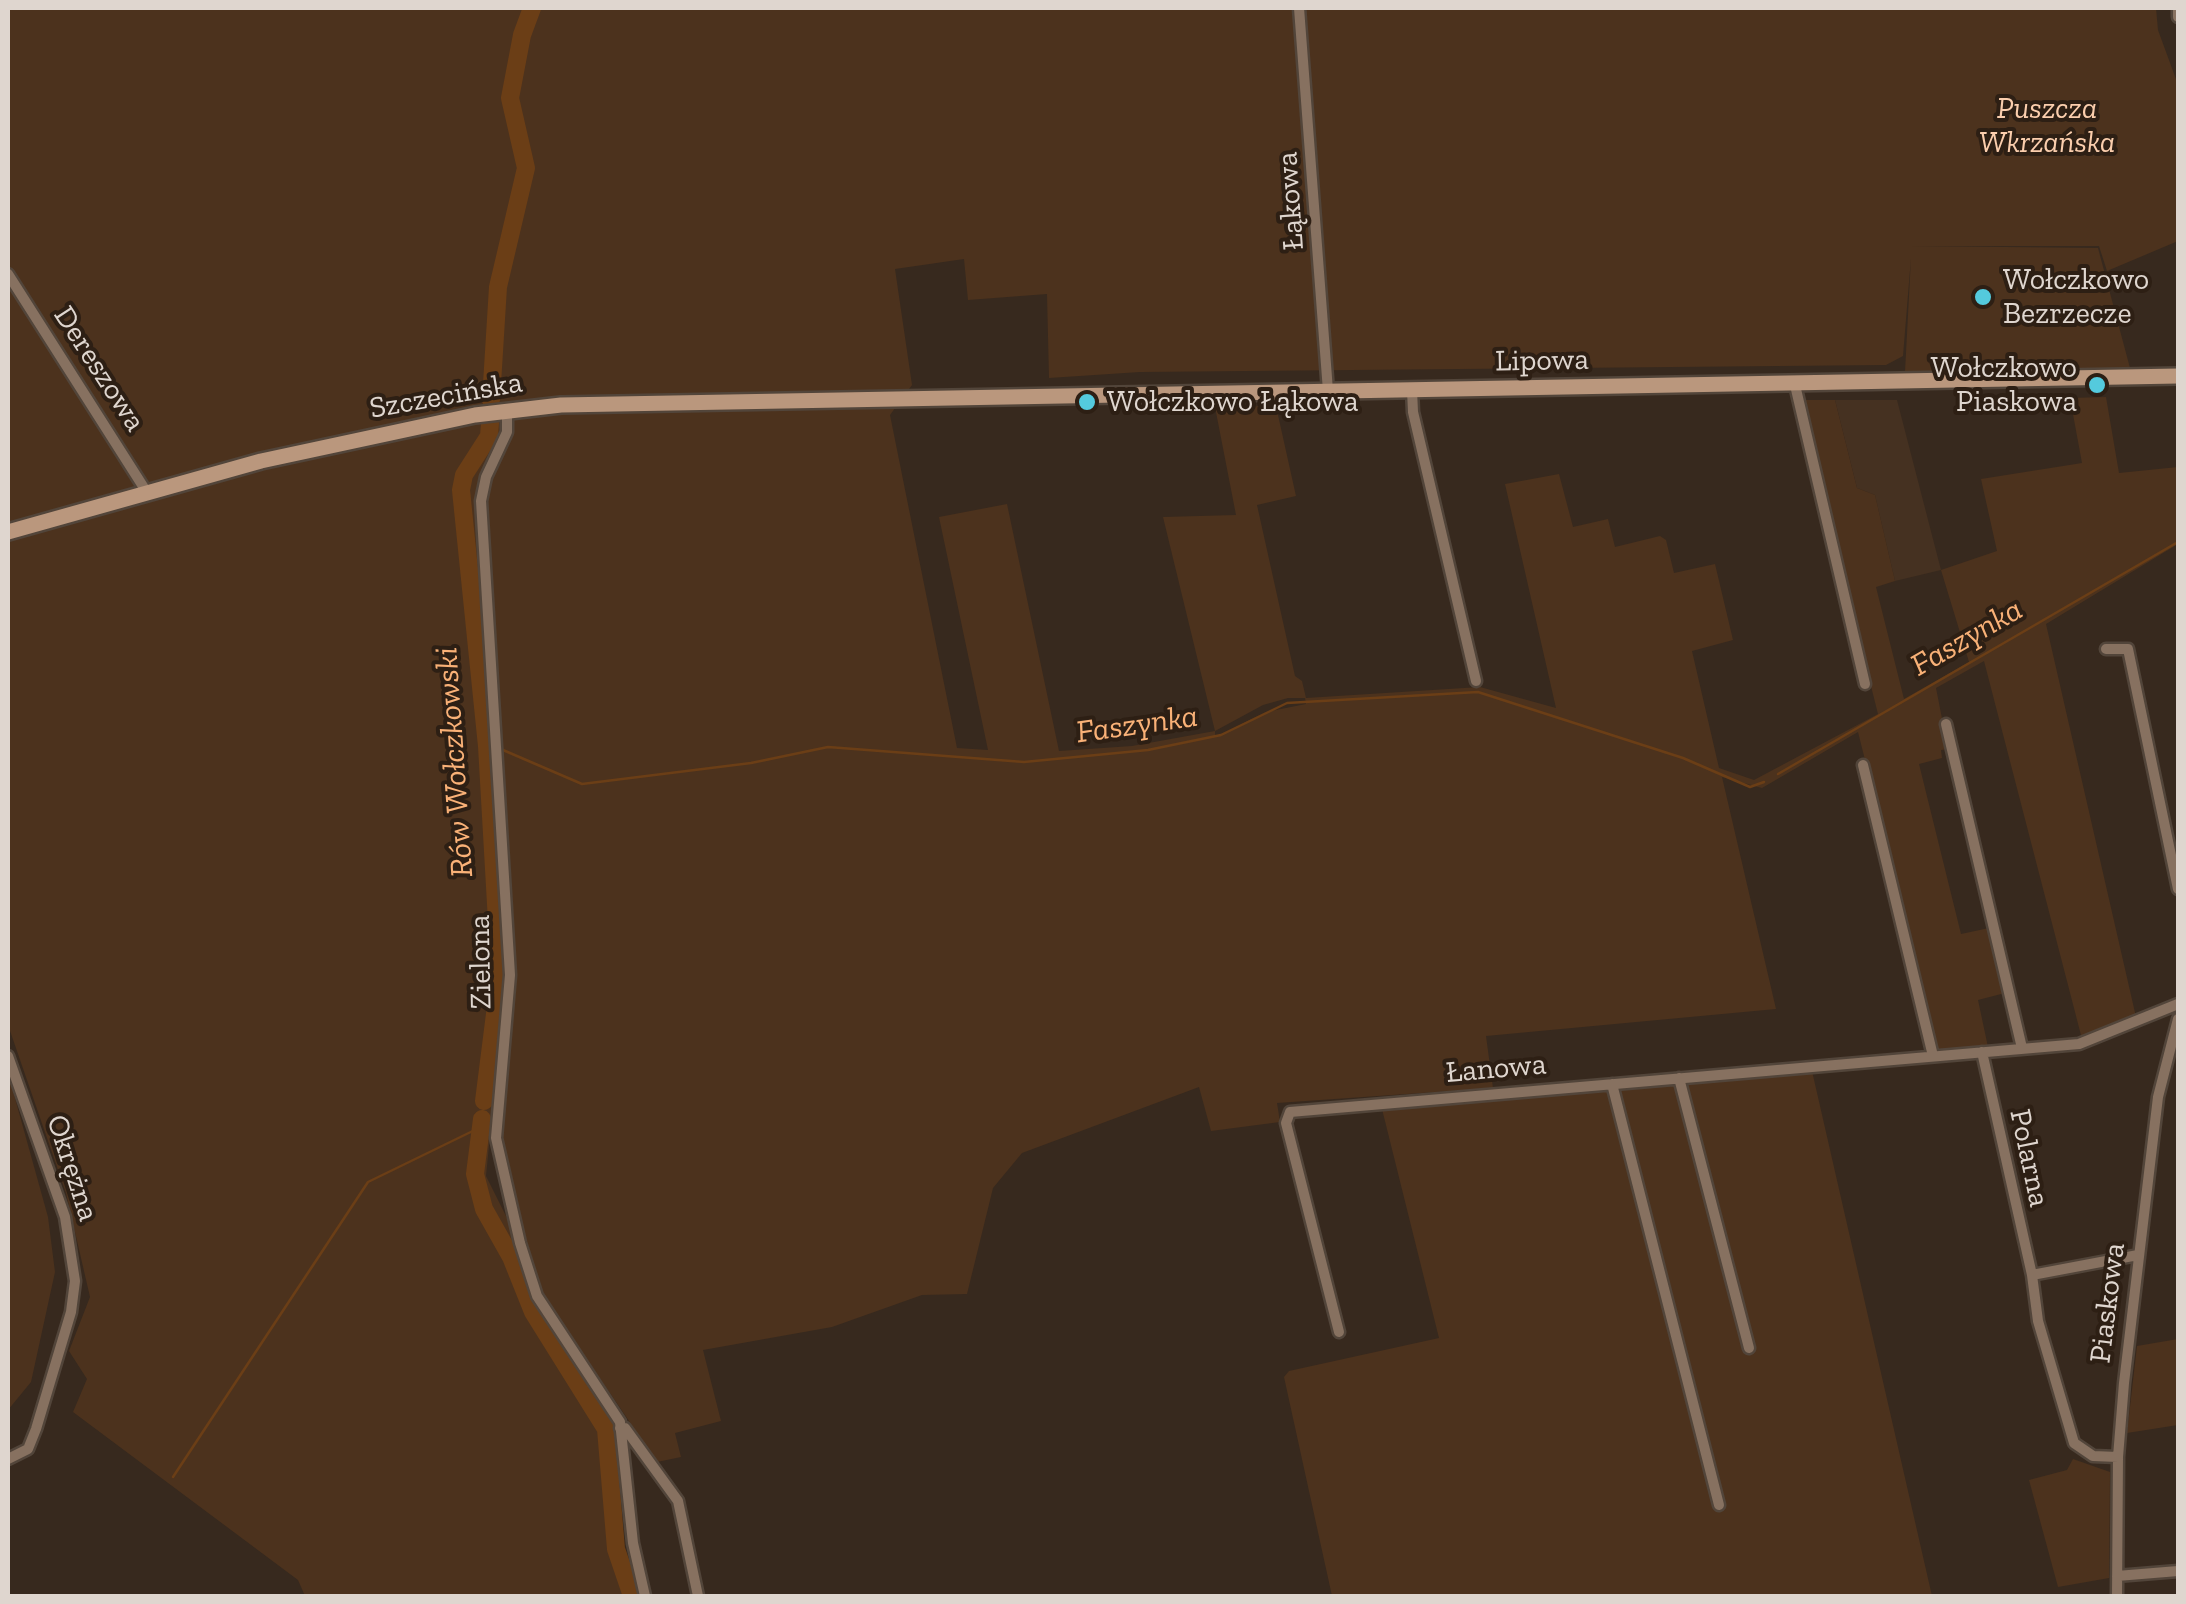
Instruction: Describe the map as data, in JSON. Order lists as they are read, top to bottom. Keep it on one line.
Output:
{"streets":{"street":["Łąkowa","Lipowa","Dereszowa","Szczecińska","Zielona","Łanowa","Polarna","Okrężna","Piaskowa"]},"crossings":[["Łąkowa","Lipowa"],["Lipowa","Szczecińska"],["Dereszowa","Szczecińska"],["Szczecińska","Zielona"],["Łanowa","Polarna"],["Polarna","Piaskowa"]],"water":["Faszynka","Rów Wołczkowski"],"parks":["Puszcza Wkrzańska"],"places":["Wołczkowo Bezrzecze","Wołczkowo Piaskowa","Wołczkowo Łąkowa"]}
